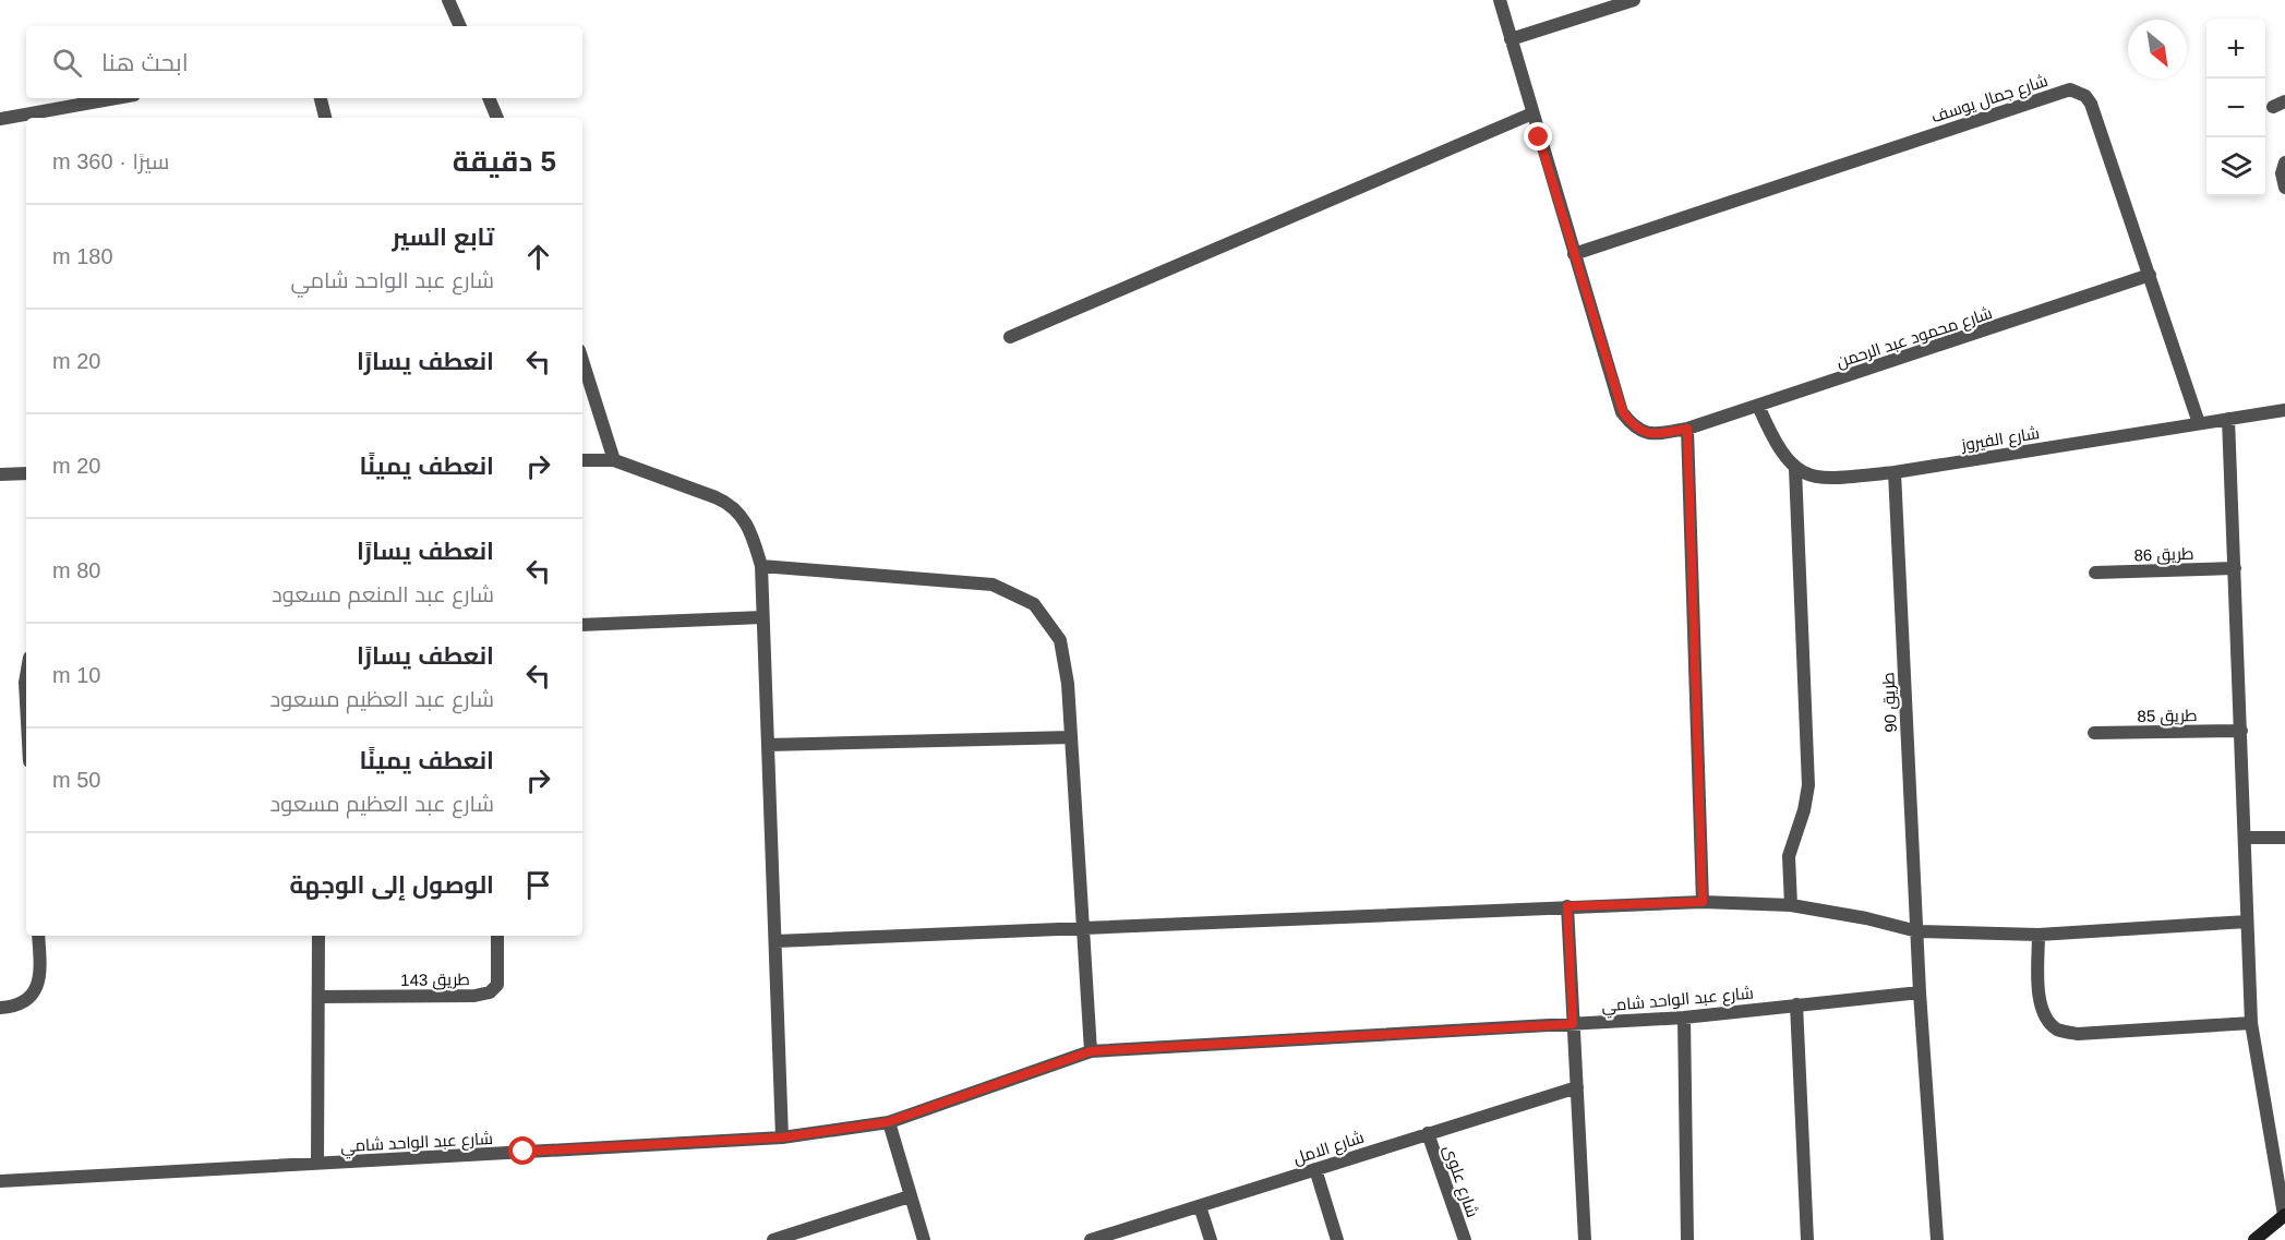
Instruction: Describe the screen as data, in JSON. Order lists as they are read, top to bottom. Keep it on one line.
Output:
{"streets":{"street":["شارع جمال يوسف","شارع محمود عبد الرحمن","شارع الفيروز","طريق 86","طريق 90","طريق 85","طريق 143","شارع عبد الواحد شامي","شارع الامل","شارع علوى"]},"crossings":[["شارع جمال يوسف","شارع محمود عبد الرحمن"],["شارع جمال يوسف","شارع الفيروز"],["شارع الفيروز","طريق 90"],["طريق 90","شارع عبد الواحد شامي"],["شارع الامل","شارع علوى"]],"north":"bottom right","page":{"map_buttons":["+","−"],"search":"ابحث هنا","heading":["5 دقيقة","سيرًا · 360 m"],"list":[["تابع السير","شارع عبد الواحد شامي","180 m"],["انعطف يسارًا","20 m"],["انعطف يمينًا","20 m"],["انعطف يسارًا","شارع عبد المنعم مسعود","80 m"],["انعطف يسارًا","شارع عبد العظيم مسعود","10 m"],["انعطف يمينًا","شارع عبد العظيم مسعود","50 m"],"الوصول إلى الوجهة"]}}
